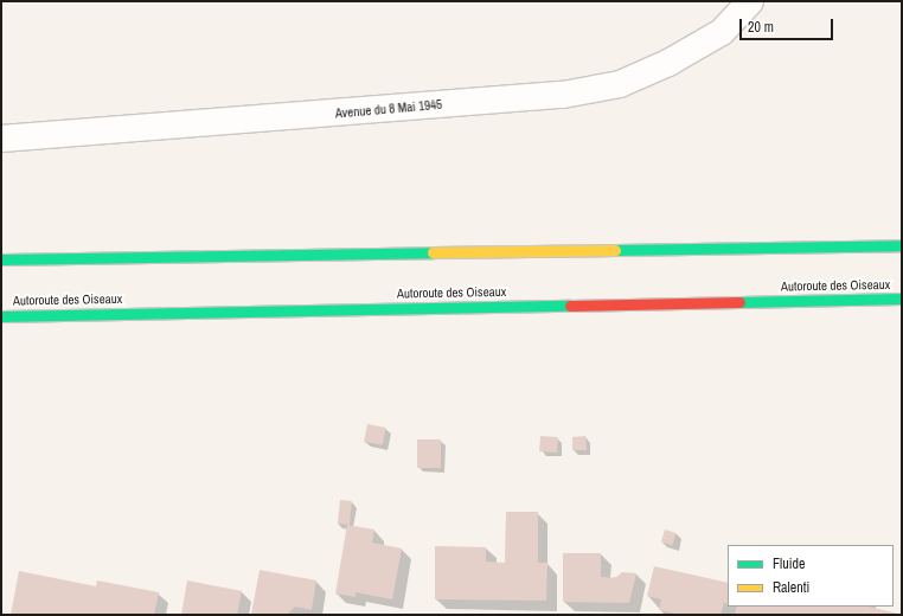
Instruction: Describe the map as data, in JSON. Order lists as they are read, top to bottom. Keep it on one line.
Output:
{"streets":{"highway":["Autoroute des Oiseaux"],"street":["Avenue du 8 Mai 1945"]},"legend":["Fluide","Ralenti"],"scale_bar":"20 m"}
